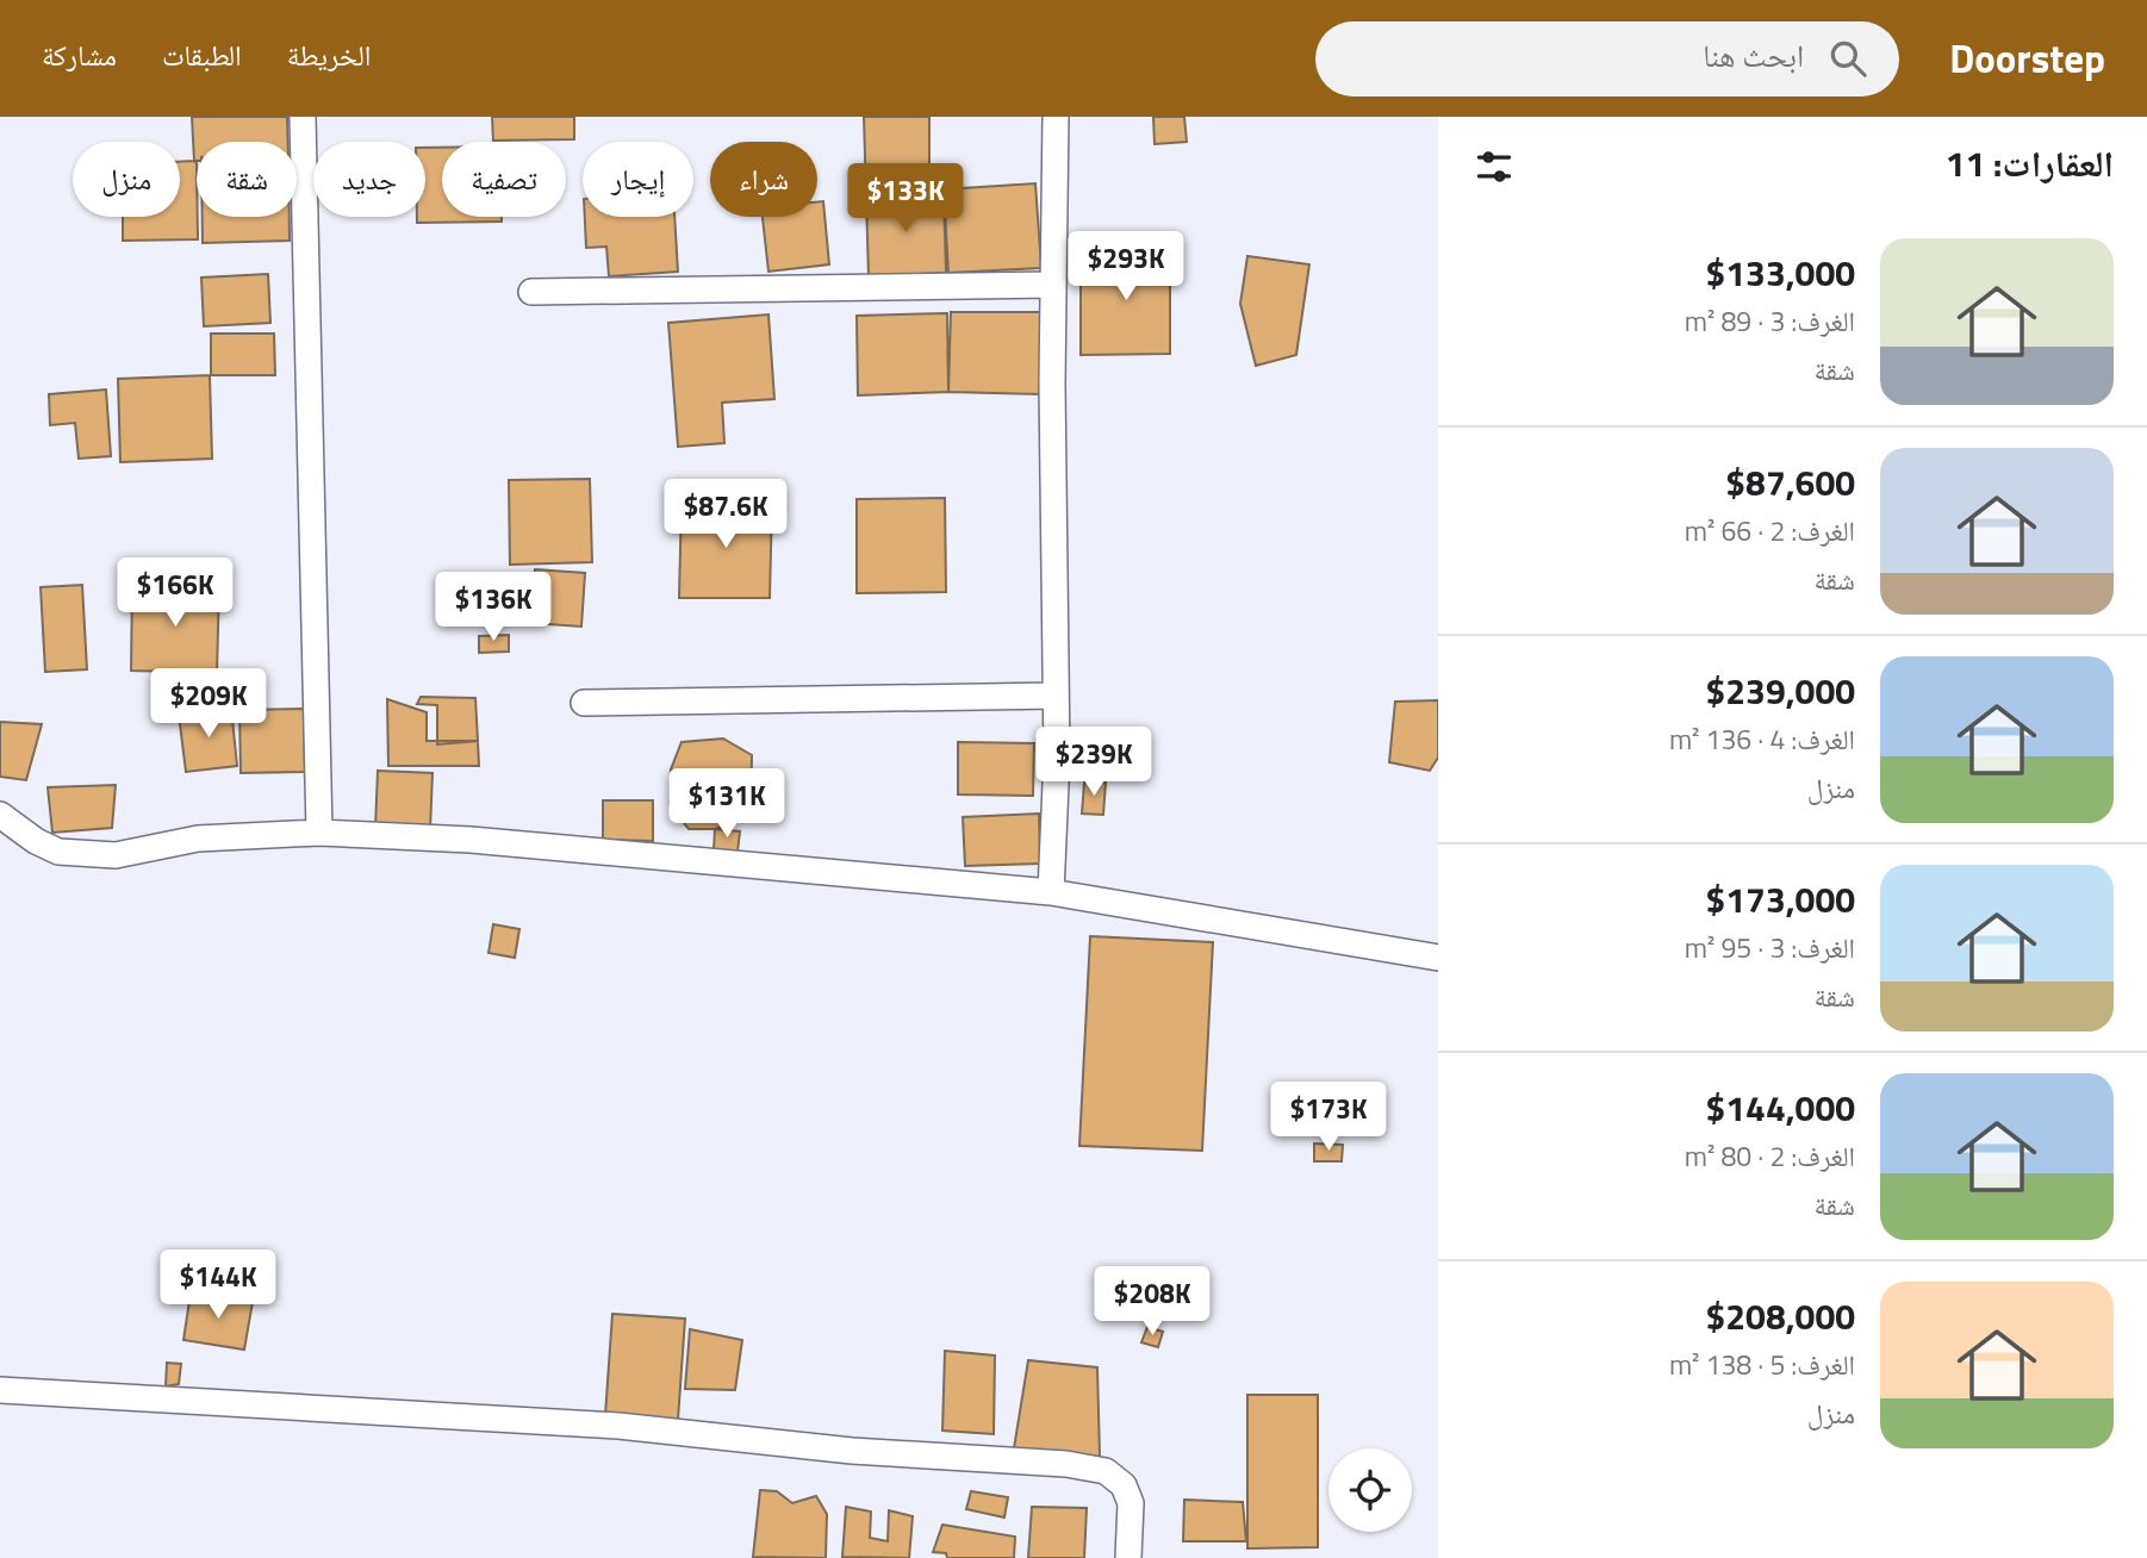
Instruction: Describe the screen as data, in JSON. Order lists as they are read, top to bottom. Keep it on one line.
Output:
{"page":{"header":"Doorstep","search":"ابحث هنا","nav":["الخريطة","الطبقات","مشاركة"],"heading":"العقارات: 11","chip":["شراء","إيجار","تصفية","جديد","شقة","منزل"],"price":["$133K","$293K","$87.6K","$166K","$136K","$209K","$239K","$131K","$173K","$144K","$208K"],"list":[{"name":"$133,000","note":"الغرف: 3 · 89 m² · شقة"},{"name":"$87,600","note":"الغرف: 2 · 66 m² · شقة"},{"name":"$239,000","note":"الغرف: 4 · 136 m² · منزل"},{"name":"$173,000","note":"الغرف: 3 · 95 m² · شقة"},{"name":"$144,000","note":"الغرف: 2 · 80 m² · شقة"},{"name":"$208,000","note":"الغرف: 5 · 138 m² · منزل"}]}}
